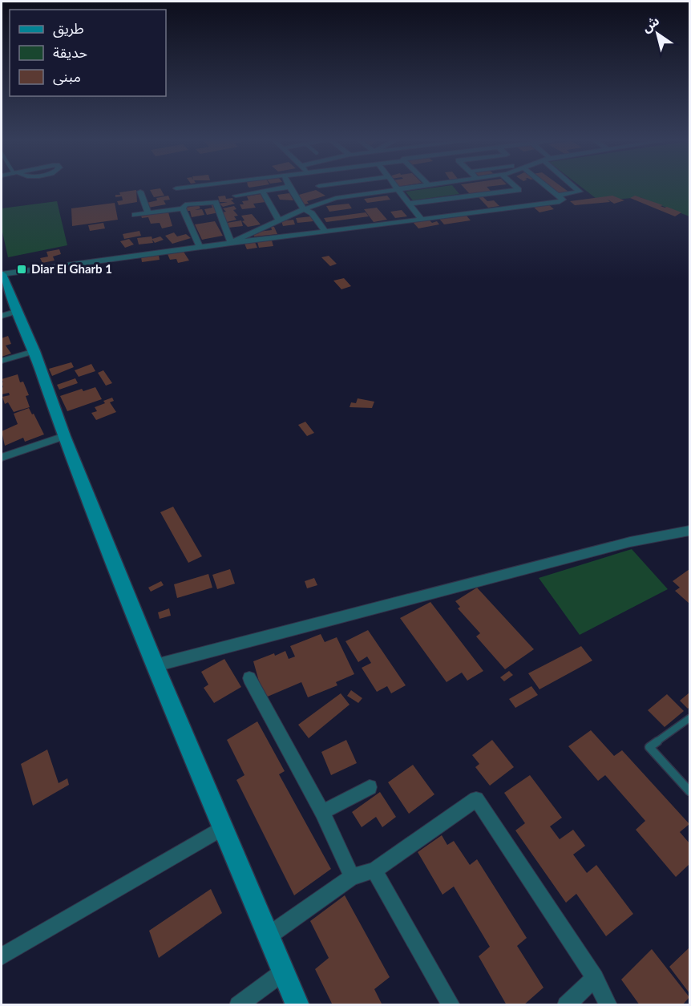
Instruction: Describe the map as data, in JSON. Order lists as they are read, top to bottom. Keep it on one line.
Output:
{"places":{"transit":["Diar El Gharb 1"]},"legend":["طريق","حديقة","مبنى"],"north":"top left"}
